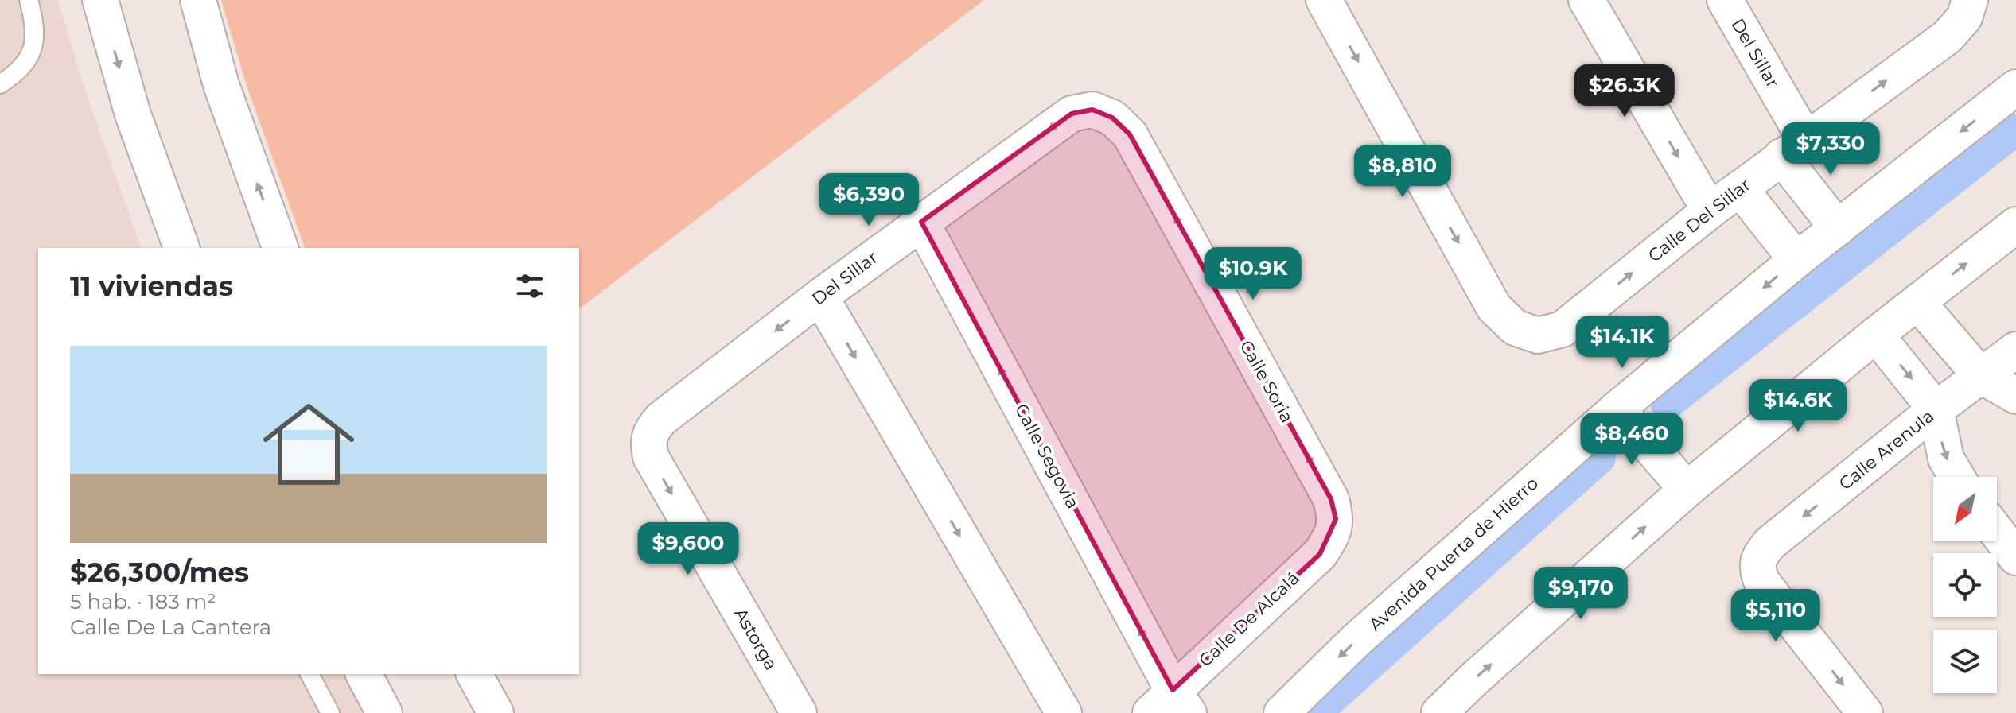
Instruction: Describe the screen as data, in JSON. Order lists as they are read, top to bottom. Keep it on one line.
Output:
{"streets":{"street":["Del Sillar","Calle Del Sillar","Calle Soria","Calle Arenula","Calle Segovia","Avenida Puerta de Hierro","Calle De Alcalá","Astorga"]},"crossings":[["Del Sillar","Calle Del Sillar"],["Del Sillar","Calle Soria"],["Del Sillar","Calle Segovia"],["Del Sillar","Avenida Puerta de Hierro"],["Del Sillar","Astorga"],["Calle Soria","Calle De Alcalá"],["Calle Segovia","Calle De Alcalá"]],"one_way":["Del Sillar","Calle Soria"],"north":"bottom left","page":{"price":["$26.3K","$7,330","$8,810","$6,390","$10.9K","$14.1K","$14.6K","$8,460","$9,600","$9,170","$5,110"],"heading":"11 viviendas","list":[{"name":"$26,300/mes","note":"5 hab. · 183 m² · Calle De La Cantera"}]}}
